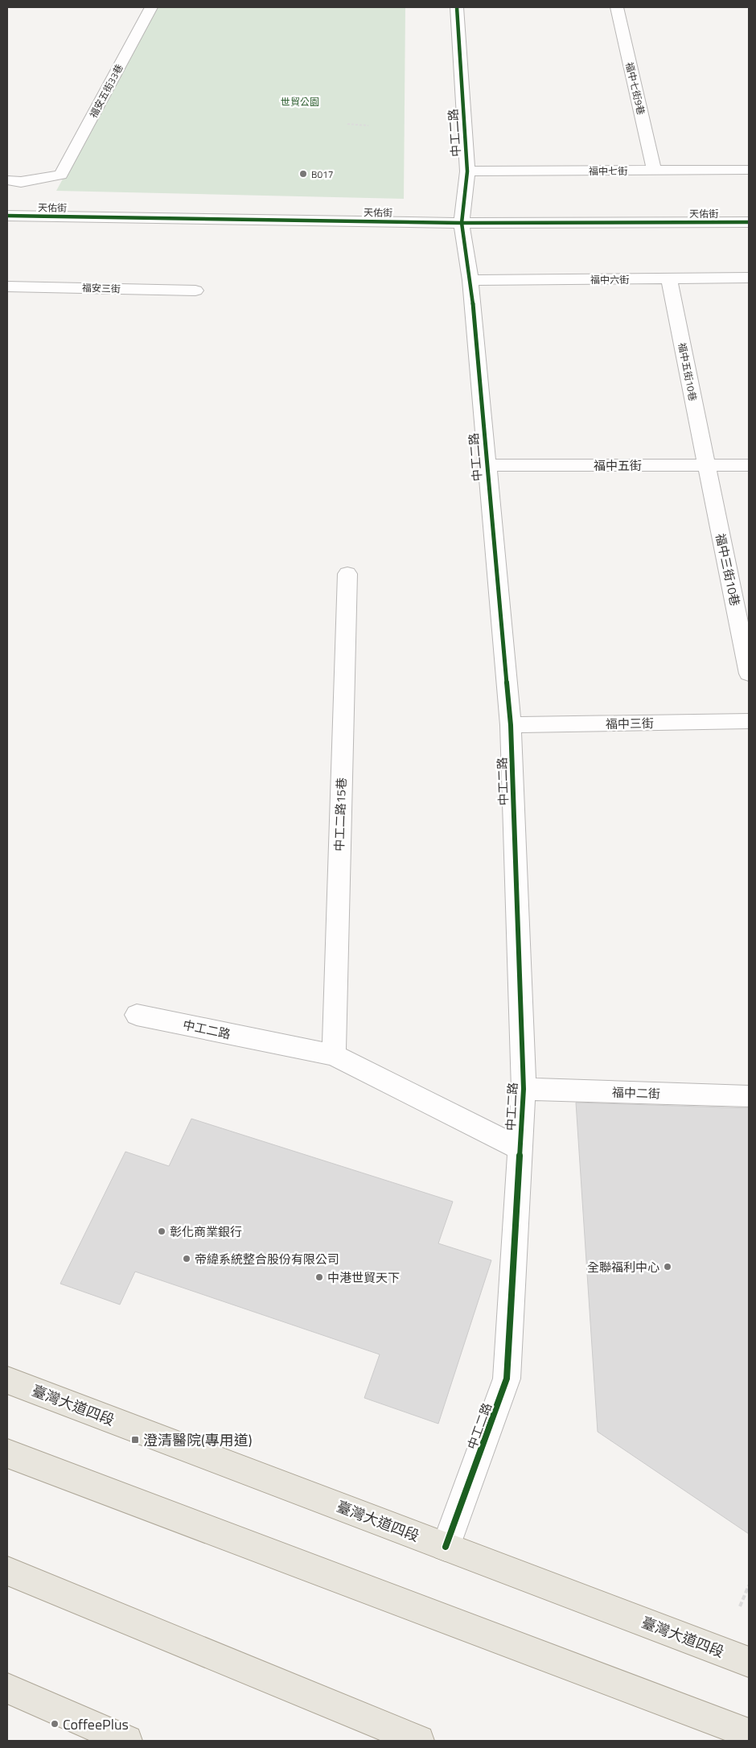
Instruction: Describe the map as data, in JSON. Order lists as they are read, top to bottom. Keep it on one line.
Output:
{"streets":{"main road":["臺灣大道四段"],"street":["福中七街9巷","福安五街33巷","中工二路","福中七街","天佑街","福中六街","福安三街","福中五街10巷","福中五街","福中三街10巷","福中三街","中工二路15巷","福中二街"]},"crossings":[["福中七街9巷","福中七街"],["中工二路","福中七街"],["中工二路","天佑街"],["中工二路","福中六街"],["中工二路","福中五街"],["中工二路","福中三街"],["中工二路","中工二路15巷"],["中工二路","福中二街"],["中工二路","臺灣大道四段"],["福中六街","福中五街10巷"],["福中五街10巷","福中五街"],["福中五街10巷","福中三街10巷"],["福中五街","福中三街10巷"]],"parks":["世貿公園"],"places":{"other":["B017","彰化商業銀行","帝緯系統整合股份有限公司","全聯福利中心","中港世貿天下","CoffeePlus"],"transit":["澄清醫院(專用道)"]}}
